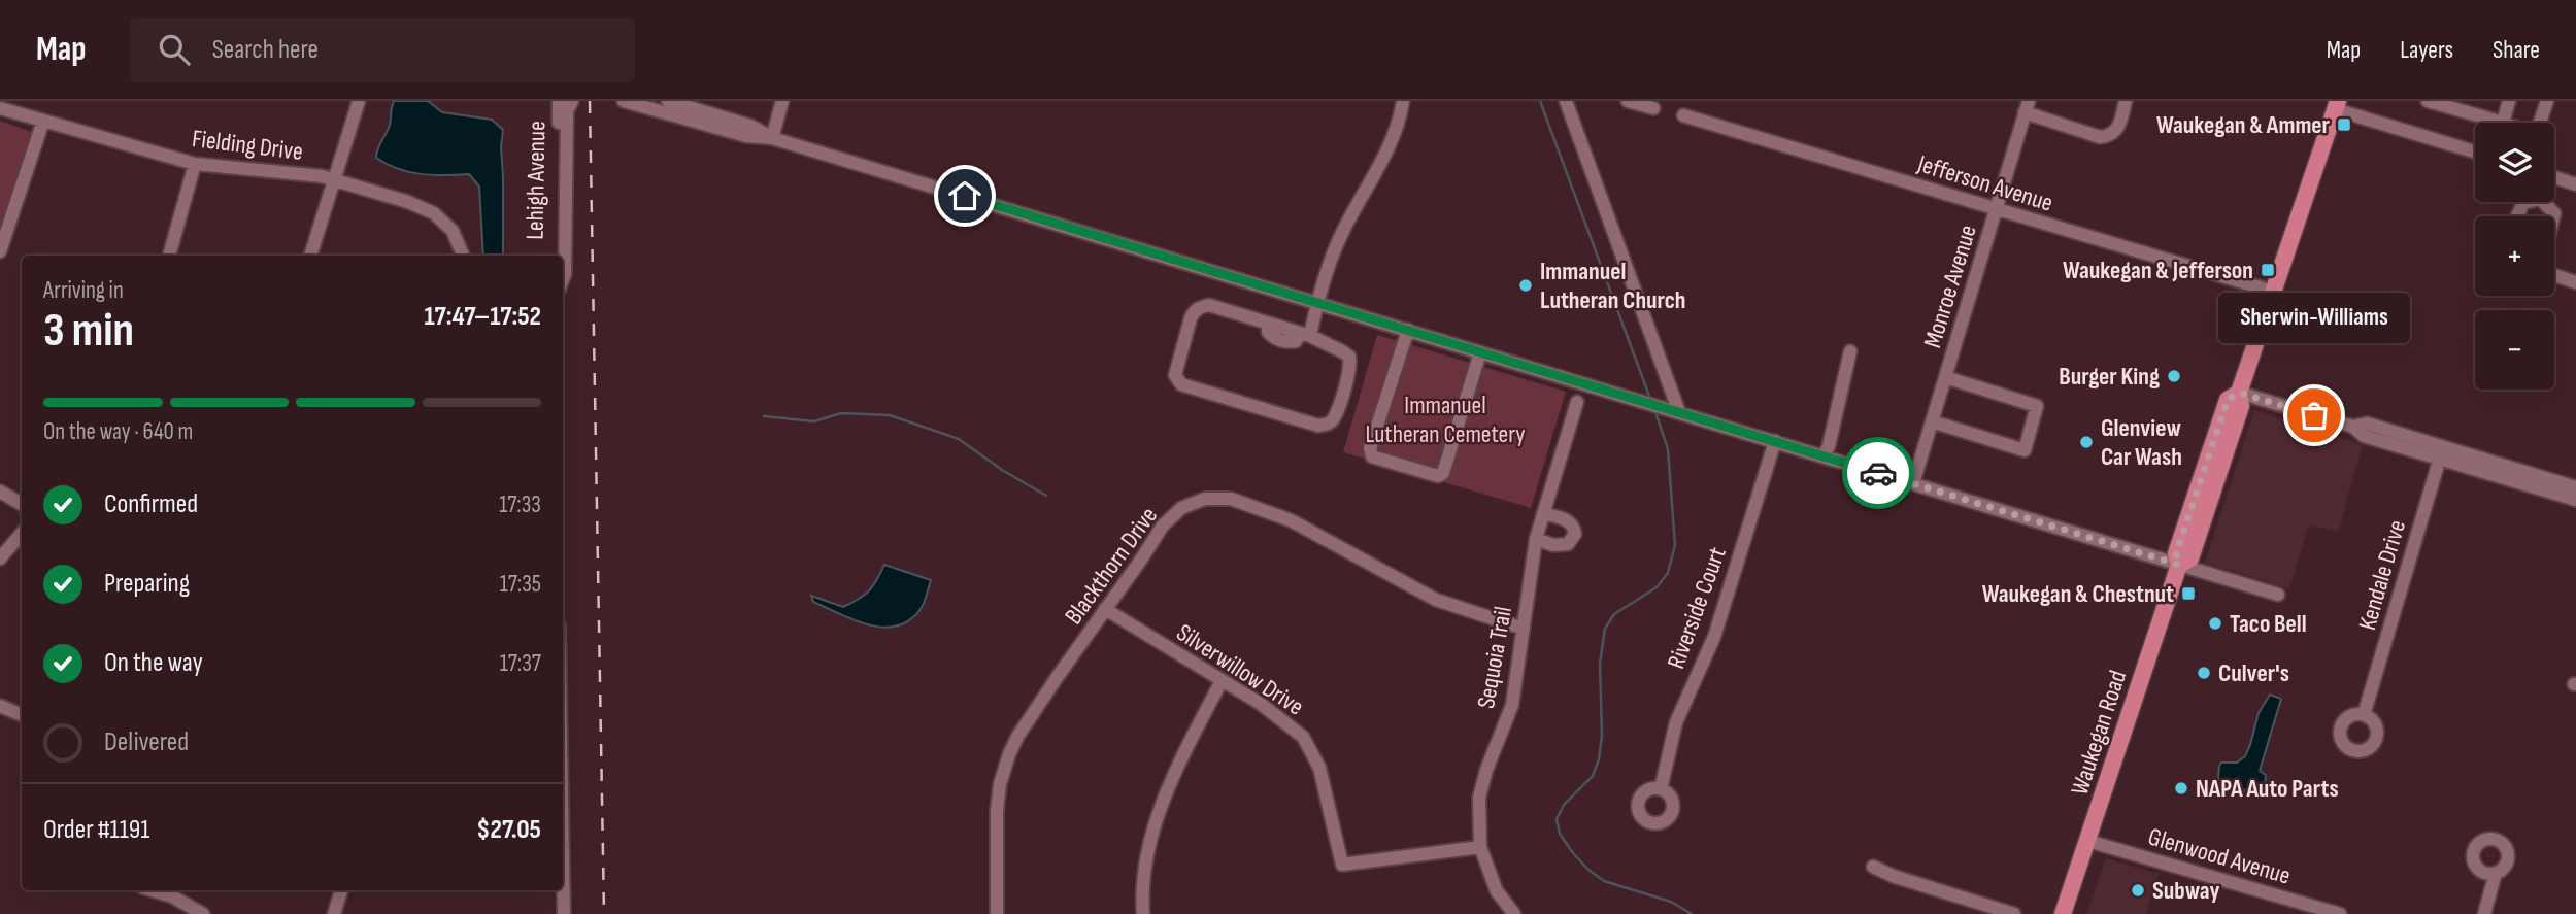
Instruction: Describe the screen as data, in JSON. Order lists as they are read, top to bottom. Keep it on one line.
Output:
{"streets":{"main road":["Waukegan Road"],"street":["Fielding Drive","Lehigh Avenue","Jefferson Avenue","Monroe Avenue","Blackthorn Drive","Kendale Drive","Riverside Court","Sequoia Trail","Silverwillow Drive","Glenwood Avenue"]},"crossings":[["Jefferson Avenue","Monroe Avenue"],["Jefferson Avenue","Waukegan Road"],["Blackthorn Drive","Sequoia Trail"],["Blackthorn Drive","Silverwillow Drive"],["Sequoia Trail","Silverwillow Drive"],["Waukegan Road","Glenwood Avenue"]],"parks":["Immanuel Lutheran Cemetery"],"places":{"transit":["Waukegan & Ammer","Waukegan & Jefferson","Waukegan & Chestnut"],"other":["Immanuel Lutheran Church","Burger King","Sherwin-Williams","Glenview Car Wash","Taco Bell","Culver's","NAPA Auto Parts","Subway"]},"page":{"header":"Map","search":"Search here","nav":["Map","Layers","Share"],"map_buttons":["+","−"],"heading":["3 min","Arriving in","17:47–17:52"],"panel":["Order #1191","$27.05"],"bubble":"Sherwin-Williams","bar":"On the way · 640 m","list":[["Confirmed","17:33"],["Preparing","17:35"],["On the way","17:37"],"Delivered"]}}
